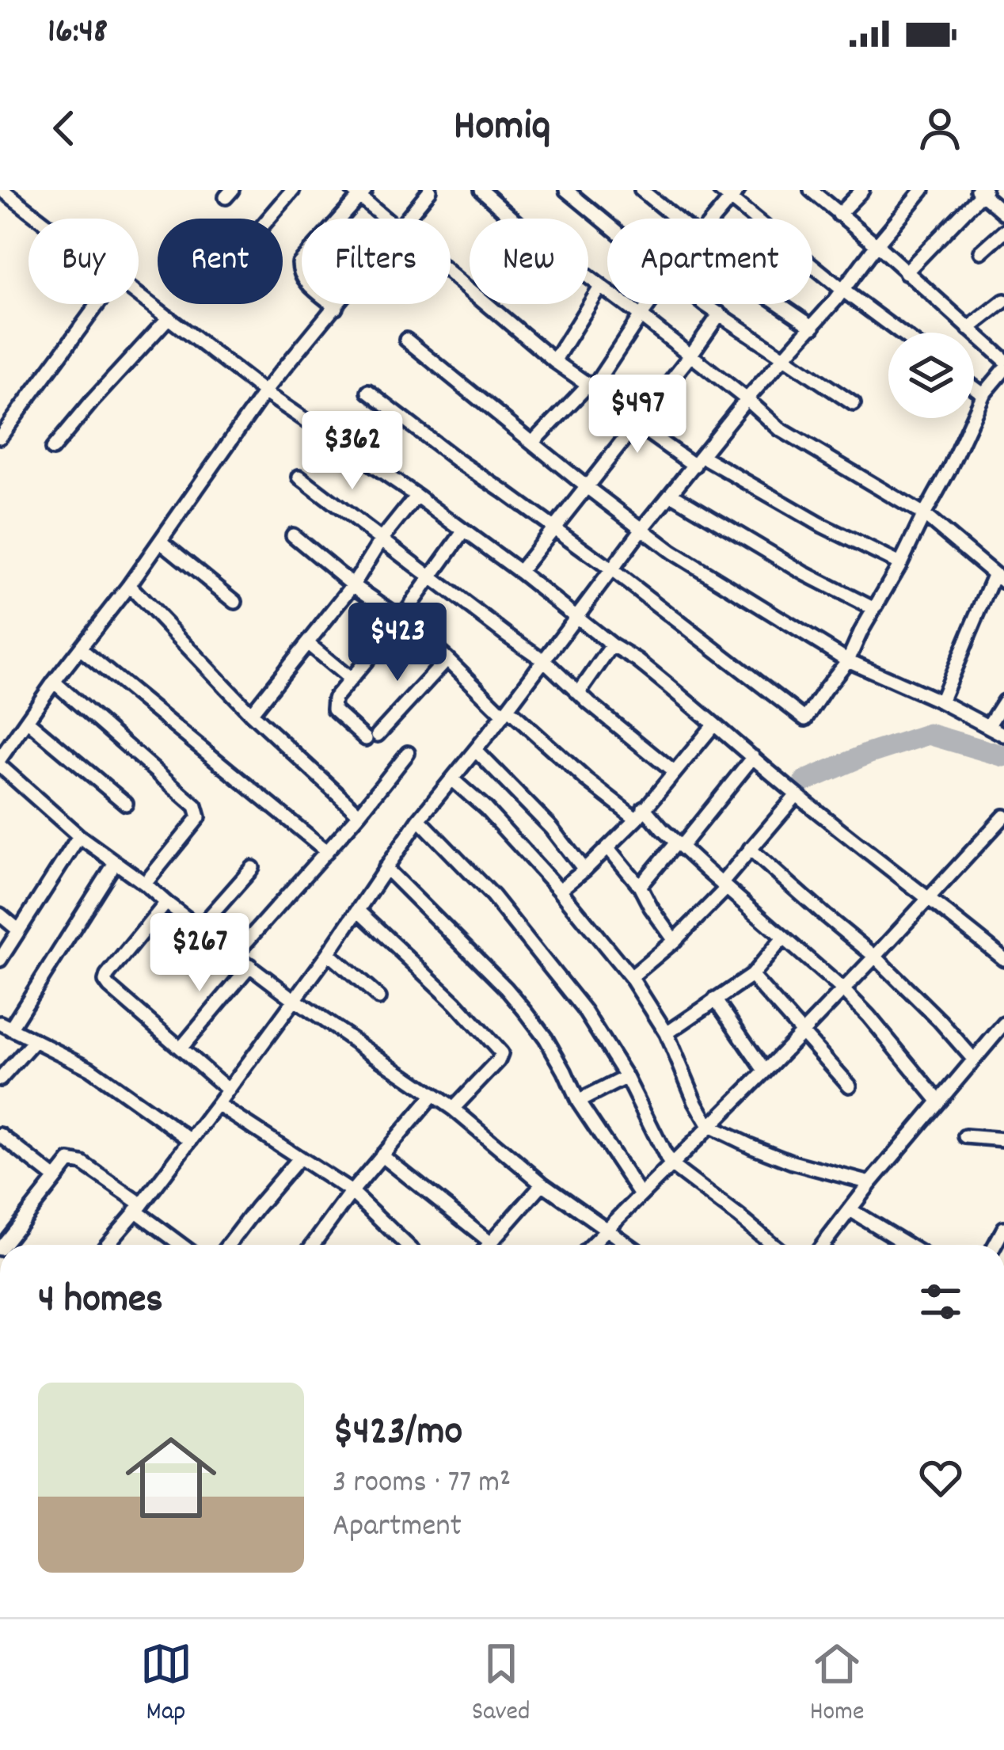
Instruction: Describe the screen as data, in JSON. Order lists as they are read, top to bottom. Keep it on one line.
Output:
{"page":{"status":"16:48","header":"Homiq","chip":["Buy","Rent","Filters","New","Apartment"],"price":["$497","$362","$423","$267"],"heading":"4 homes","list":[{"name":"$423/mo","note":"3 rooms · 77 m² · Apartment"}],"tabs":["Map","Saved","Home"]}}
